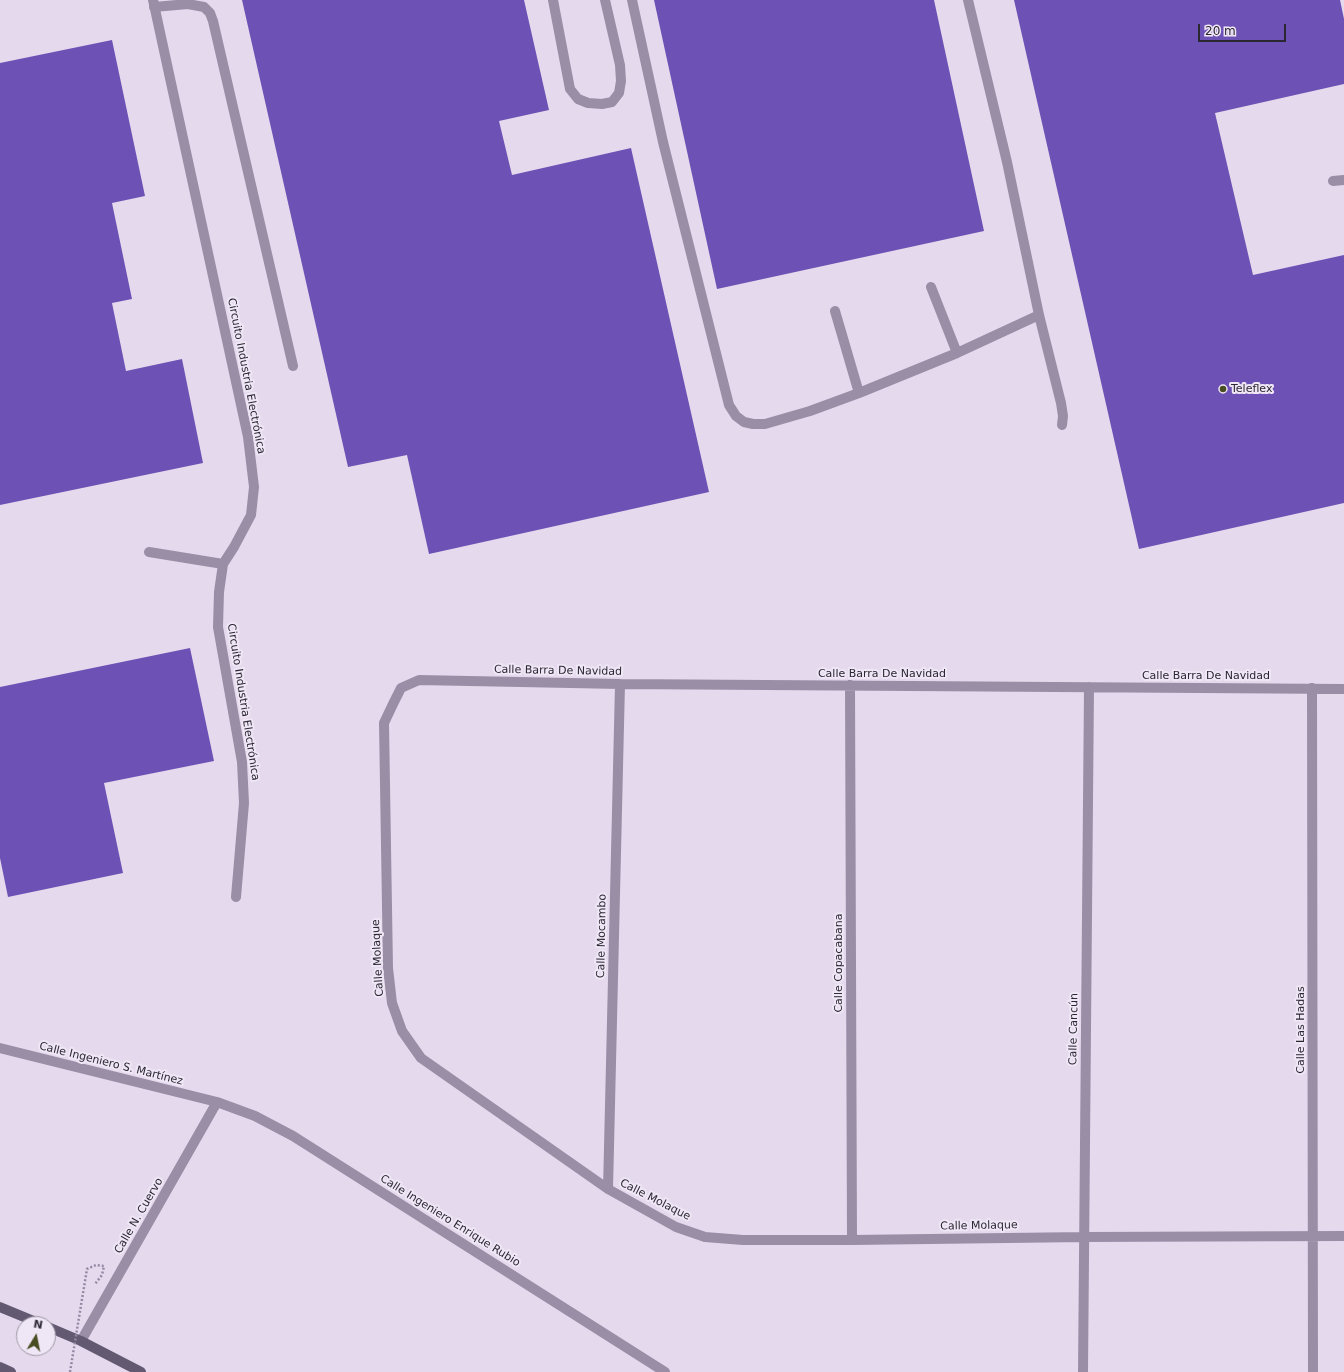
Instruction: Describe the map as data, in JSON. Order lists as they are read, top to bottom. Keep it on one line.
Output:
{"streets":{"street":["Circuito Industria Electrónica","Calle Barra De Navidad","Calle Mocambo","Calle Molaque","Calle Copacabana","Calle Cancún","Calle Las Hadas","Calle Ingeniero S. Martínez","Calle N. Cuervo","Calle Ingeniero Enrique Rubio"]},"crossings":[["Calle Barra De Navidad","Calle Mocambo"],["Calle Barra De Navidad","Calle Molaque"],["Calle Barra De Navidad","Calle Copacabana"],["Calle Barra De Navidad","Calle Cancún"],["Calle Barra De Navidad","Calle Las Hadas"],["Calle Mocambo","Calle Molaque"],["Calle Molaque","Calle Copacabana"],["Calle Molaque","Calle Cancún"],["Calle Molaque","Calle Las Hadas"],["Calle Ingeniero S. Martínez","Calle N. Cuervo"],["Calle Ingeniero S. Martínez","Calle Ingeniero Enrique Rubio"],["Calle N. Cuervo","Calle Ingeniero Enrique Rubio"]],"places":["Teleflex"],"scale_bar":"20 m","north":"top"}
